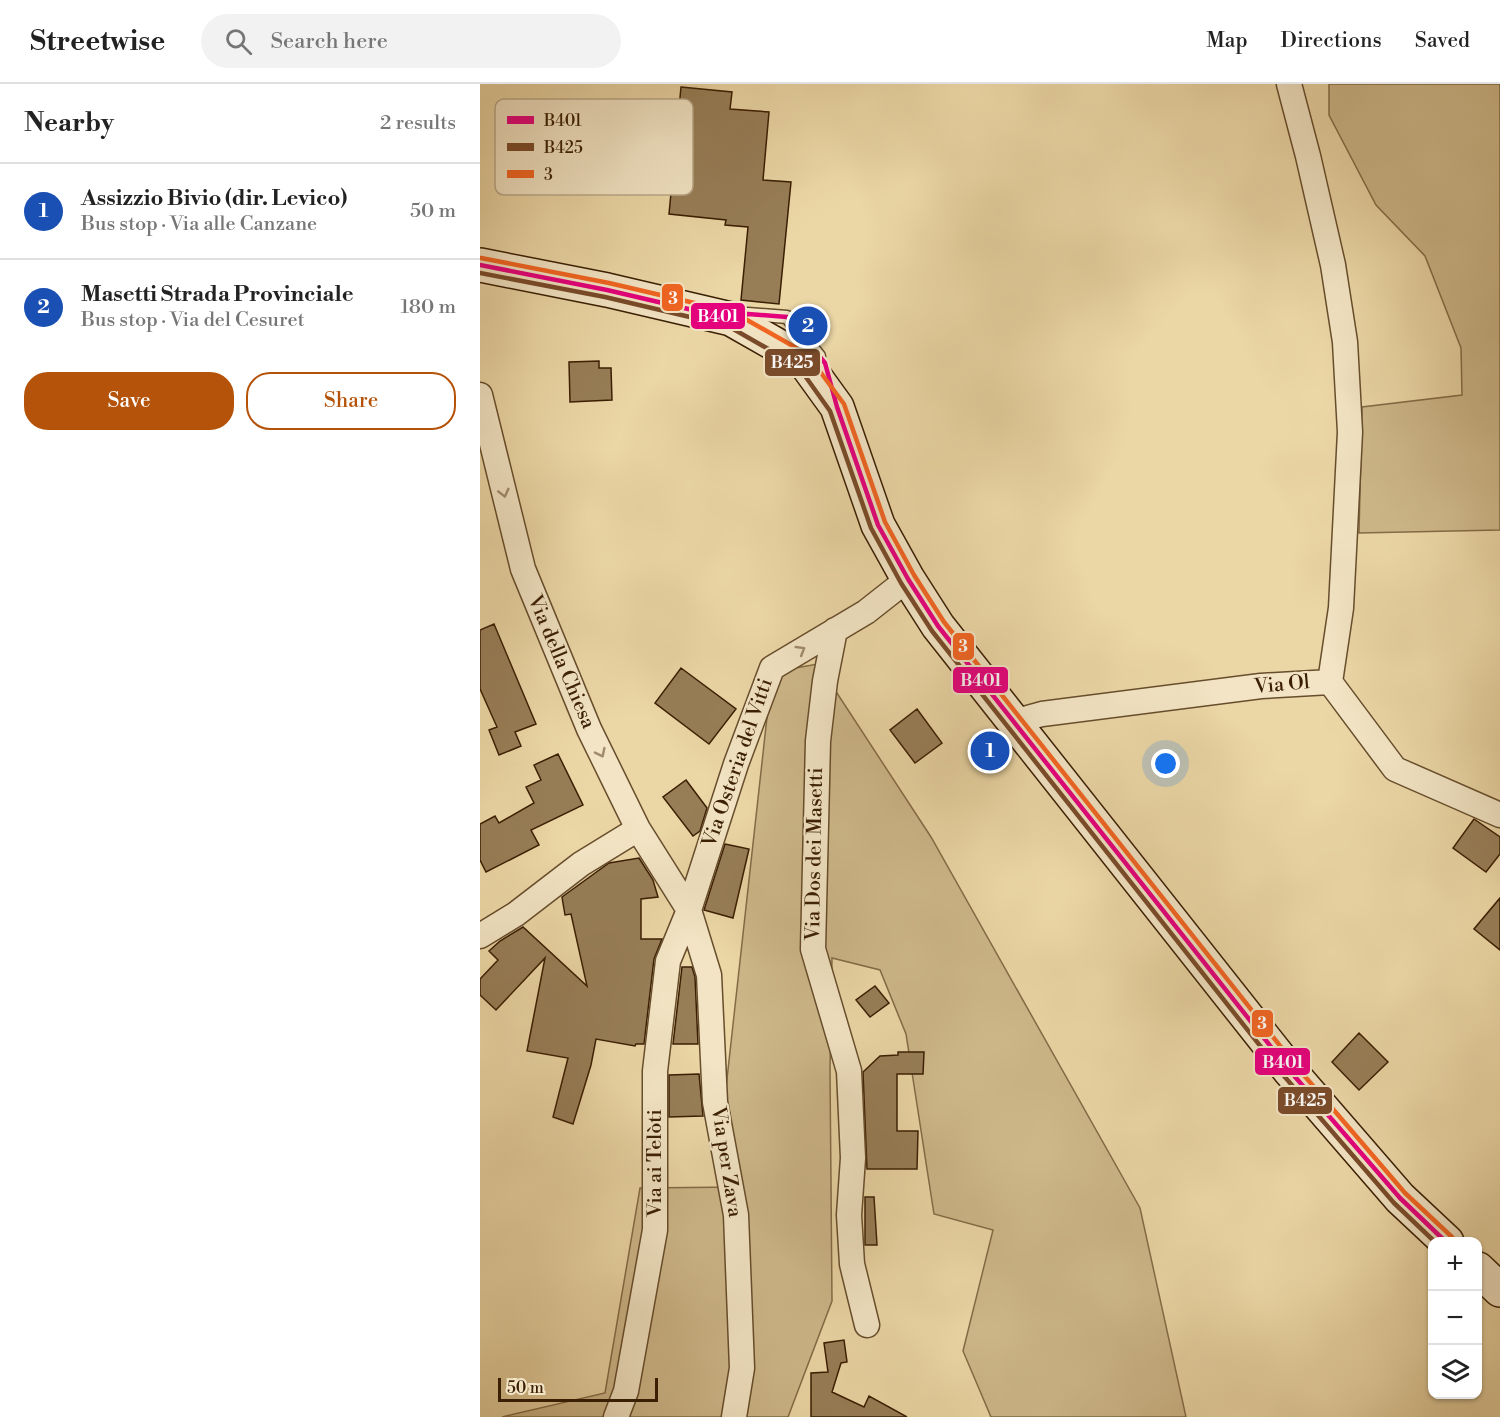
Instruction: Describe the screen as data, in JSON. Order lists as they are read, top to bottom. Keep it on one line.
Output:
{"streets":{"street":["Via della Chiesa","Via Ol","Via Osteria del Vitti","Via Dos dei Masetti","Via per Zava","Via ai Telòti"]},"crossings":[["Via della Chiesa","Via Osteria del Vitti"],["Via della Chiesa","Via per Zava"],["Via della Chiesa","Via ai Telòti"],["Via Osteria del Vitti","Via Dos dei Masetti"],["Via Osteria del Vitti","Via per Zava"],["Via Osteria del Vitti","Via ai Telòti"],["Via per Zava","Via ai Telòti"]],"one_way":["Via della Chiesa","Via Osteria del Vitti"],"lines":["transit line 3","transit line B401","transit line B425"],"legend":["B401","B425","3"],"scale_bar":"50 m","page":{"header":"Streetwise","search":"Search here","nav":["Map","Directions","Saved"],"heading":["Nearby","2 results"],"list":[{"mark":"1","name":"Assizzio Bivio (dir. Levico)","note":"Bus stop · Via alle Canzane","value":"50 m"},{"mark":"2","name":"Masetti Strada Provinciale","note":"Bus stop · Via del Cesuret","value":"180 m"}],"pins":["2","1"],"buttons":["Save","Share"],"map_buttons":["+","−"],"scale":"50 m"}}
